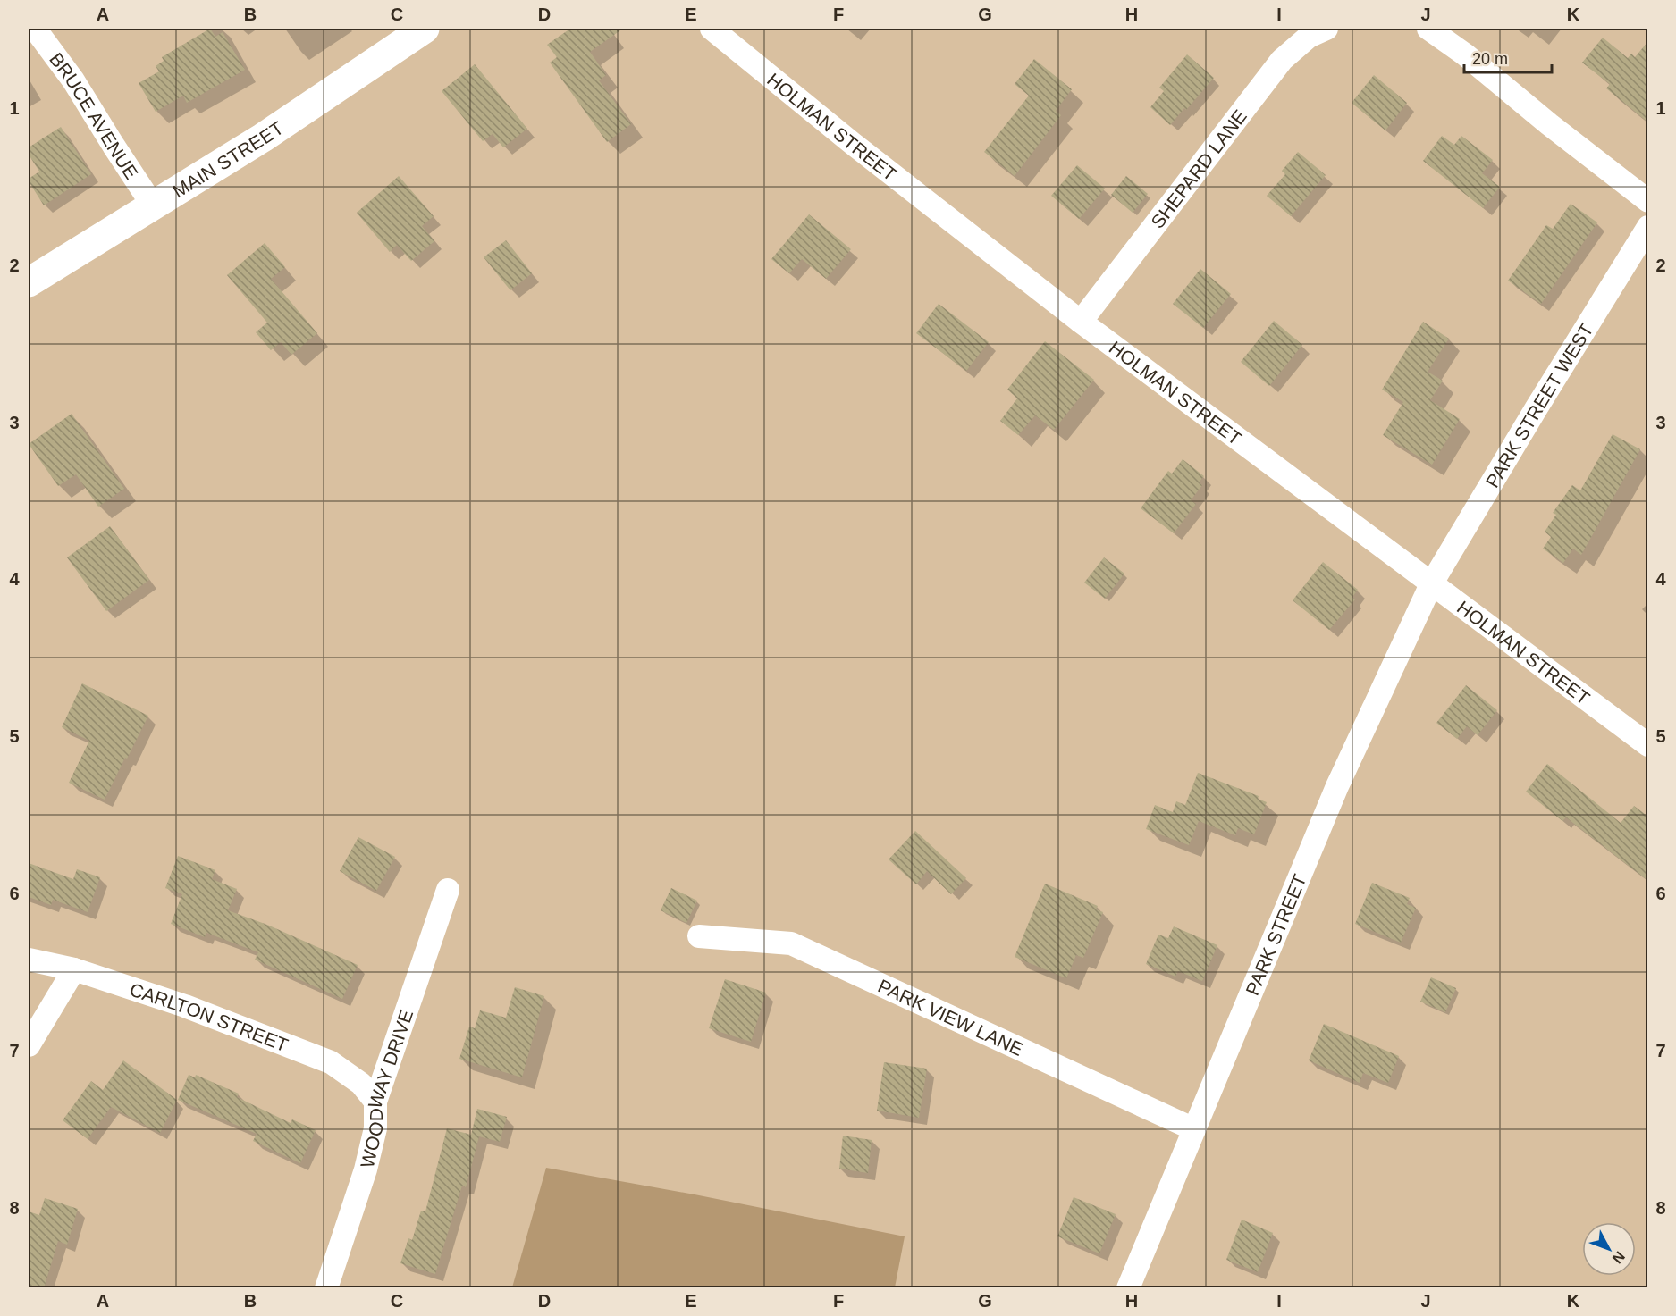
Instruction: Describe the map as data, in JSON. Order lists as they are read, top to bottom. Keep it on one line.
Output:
{"streets":{"main road":["MAIN STREET"],"street":["BRUCE AVENUE","HOLMAN STREET","SHEPARD LANE","PARK STREET WEST","PARK STREET","CARLTON STREET","PARK VIEW LANE","WOODWAY DRIVE"]},"crossings":[["BRUCE AVENUE","MAIN STREET"],["HOLMAN STREET","SHEPARD LANE"],["HOLMAN STREET","PARK STREET WEST"],["HOLMAN STREET","PARK STREET"],["PARK STREET WEST","PARK STREET"],["PARK STREET","PARK VIEW LANE"],["CARLTON STREET","WOODWAY DRIVE"]],"scale_bar":"20 m","north":"bottom right","grid":{"columns":["A","B","C","D","E","F","G","H","I","J","K"],"rows":["1","2","3","4","5","6","7","8"]}}
